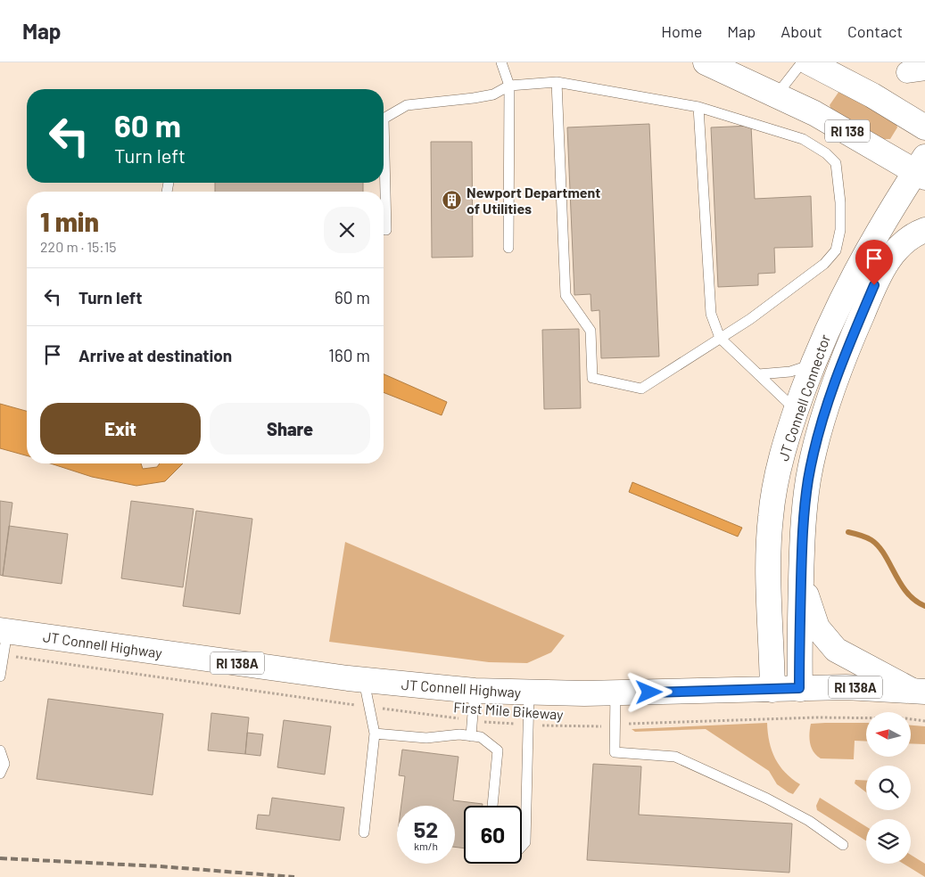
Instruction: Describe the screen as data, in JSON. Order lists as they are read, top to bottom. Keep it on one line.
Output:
{"streets":{"main road":["RI 138","JT Connell Connector","JT Connell Highway","RI 138A"],"path":["First Mile Bikeway"]},"crossings":[["RI 138","JT Connell Connector"],["JT Connell Connector","JT Connell Highway"]],"places":{"building":["Newport Department of Utilities"]},"north":"left","page":{"header":"Map","nav":["Home","Map","About","Contact"],"turn":["60 m","Turn left"],"heading":["1 min","220 m · 15:15"],"list":[{"name":"Turn left","value":"60 m"},{"name":"Arrive at destination","value":"160 m"}],"buttons":["Exit","Share"],"speed":"52 km/h","limit":"60"}}
